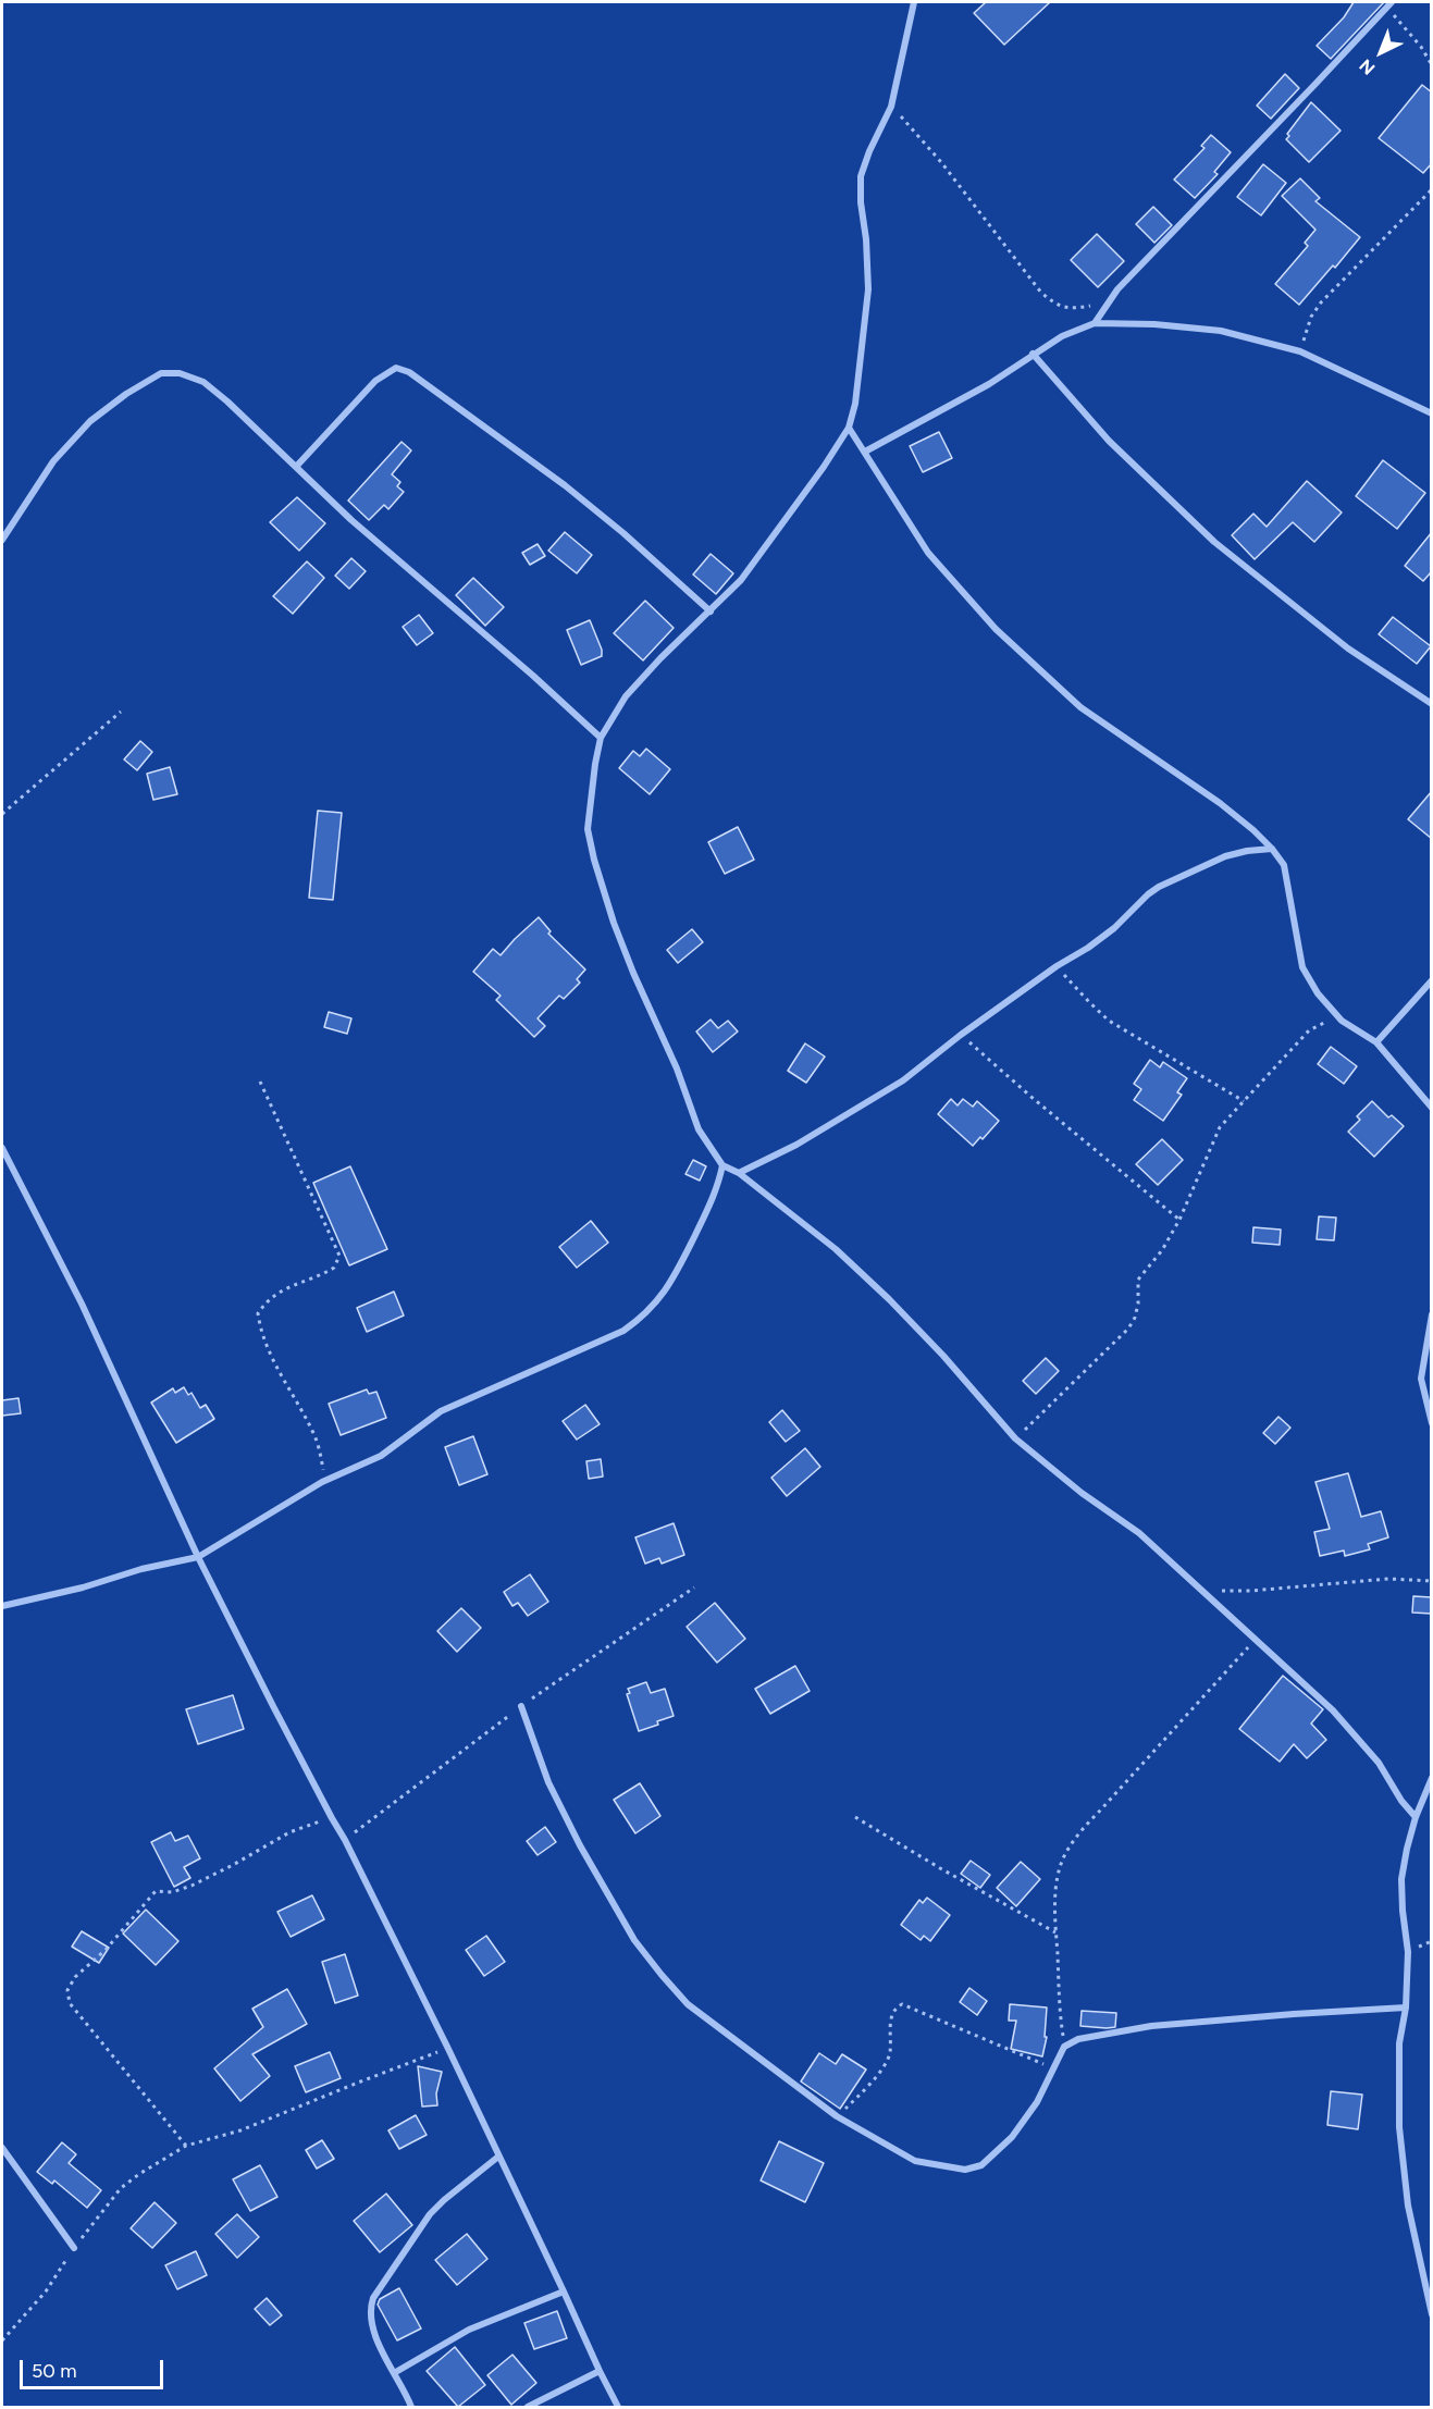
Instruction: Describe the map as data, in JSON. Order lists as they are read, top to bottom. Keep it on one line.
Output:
{"scale_bar":"50 m","north":"bottom left"}
